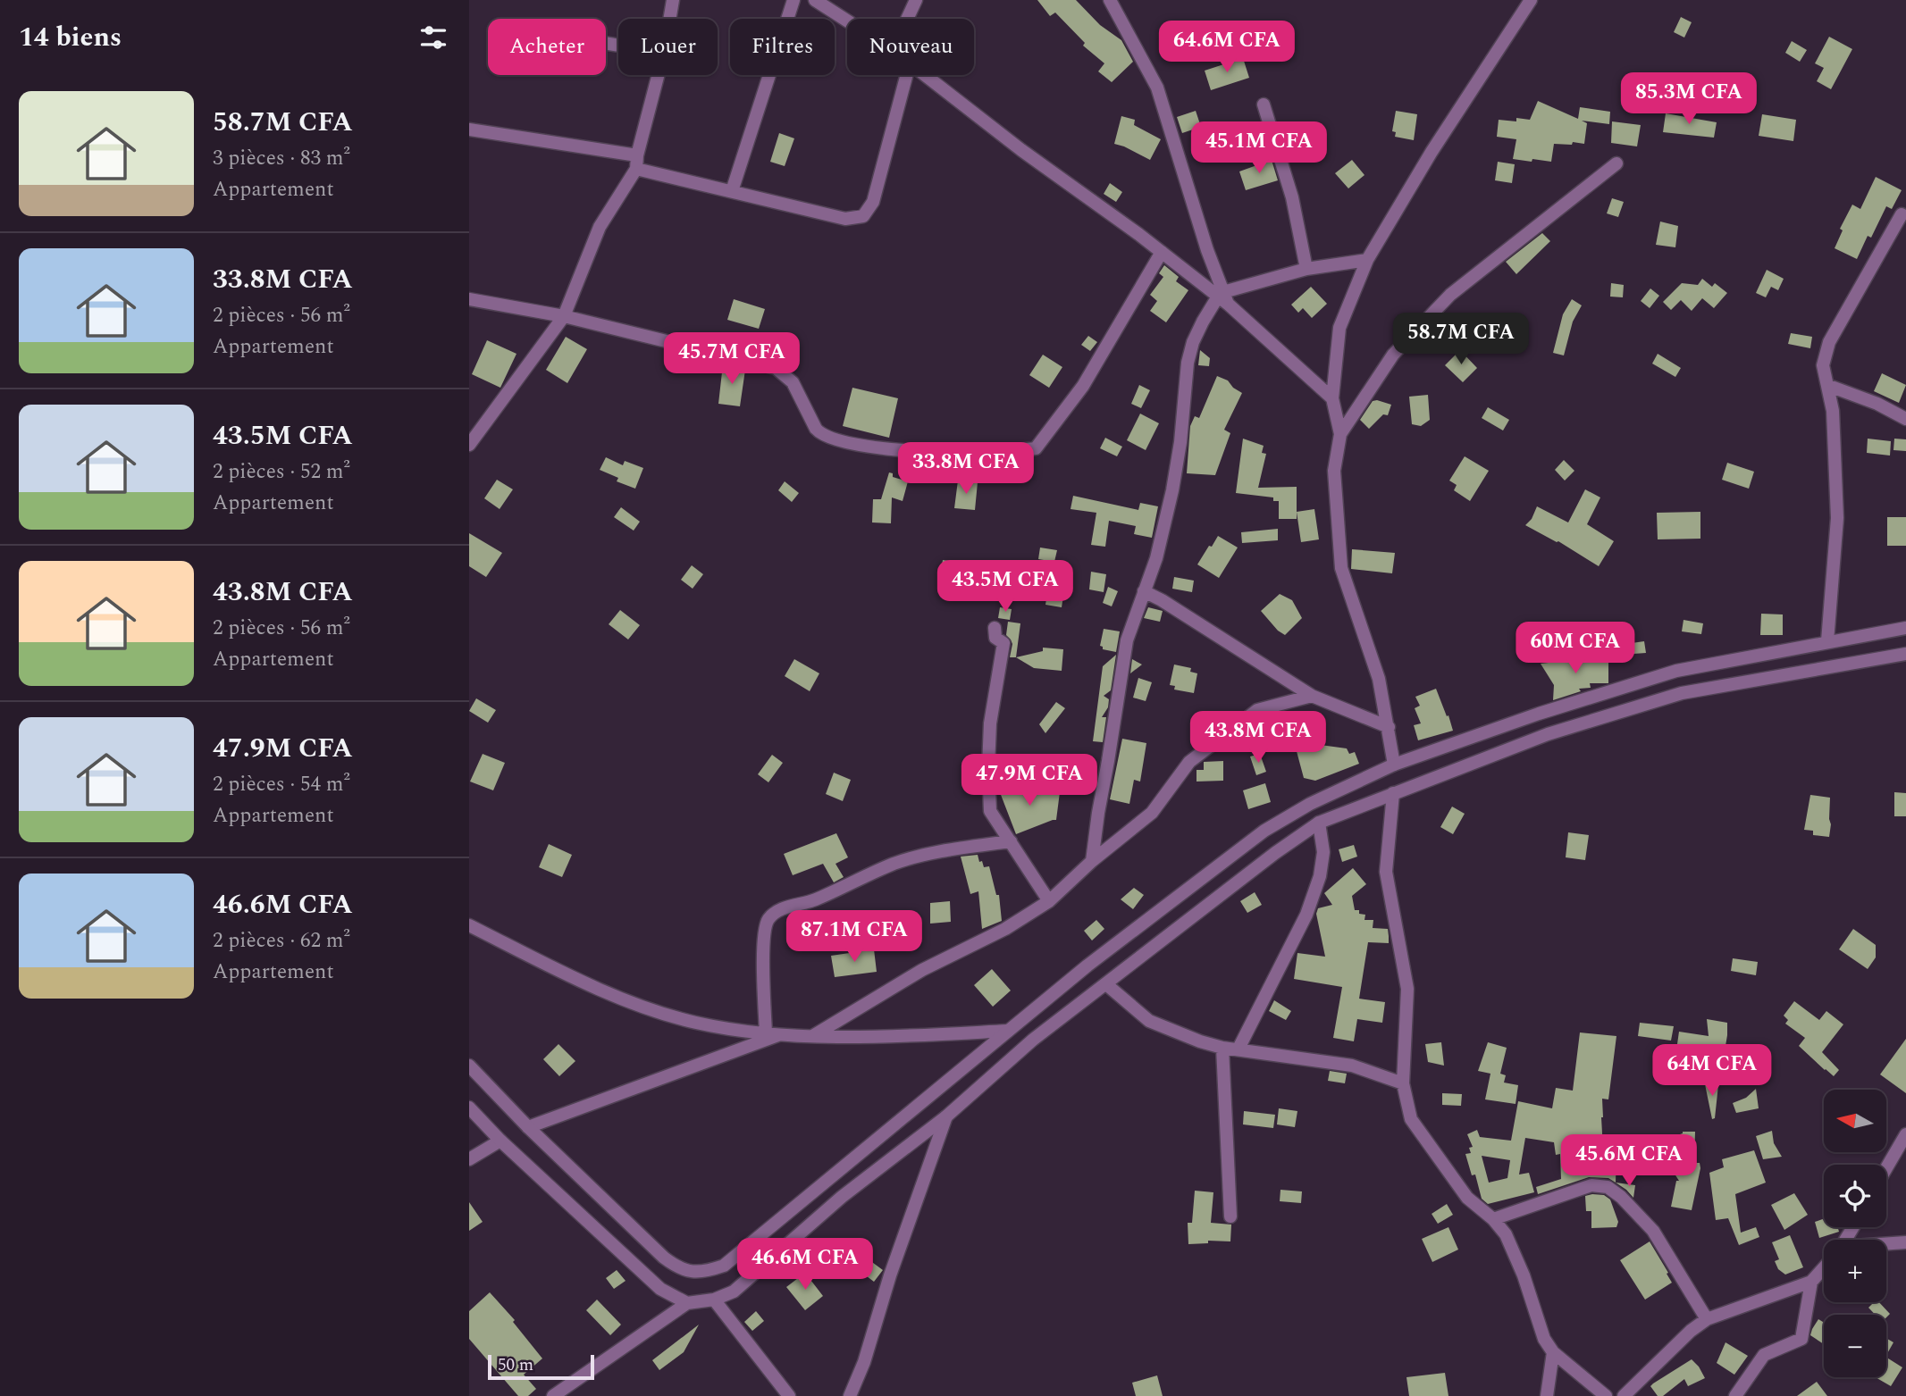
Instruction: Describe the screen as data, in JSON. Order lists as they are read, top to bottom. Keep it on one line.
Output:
{"scale_bar":"50 m","north":"left","page":{"heading":"14 biens","chip":["Acheter","Louer","Filtres","Nouveau"],"price":["64.6M CFA","85.3M CFA","45.1M CFA","58.7M CFA","45.7M CFA","33.8M CFA","43.5M CFA","60M CFA","43.8M CFA","47.9M CFA","87.1M CFA","64M CFA","45.6M CFA","46.6M CFA"],"list":[{"name":"58.7M CFA","note":"3 pièces · 83 m² · Appartement"},{"name":"33.8M CFA","note":"2 pièces · 56 m² · Appartement"},{"name":"43.5M CFA","note":"2 pièces · 52 m² · Appartement"},{"name":"43.8M CFA","note":"2 pièces · 56 m² · Appartement"},{"name":"47.9M CFA","note":"2 pièces · 54 m² · Appartement"},{"name":"46.6M CFA","note":"2 pièces · 62 m² · Appartement"}],"map_buttons":["+","−"],"scale":"50 m"}}
